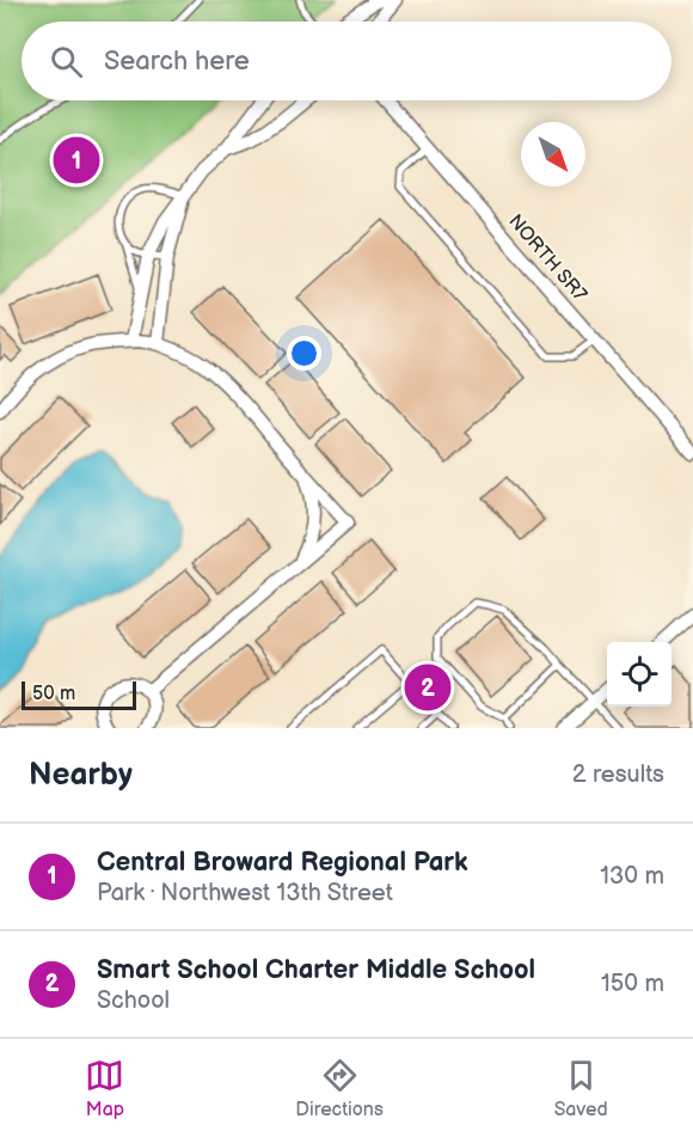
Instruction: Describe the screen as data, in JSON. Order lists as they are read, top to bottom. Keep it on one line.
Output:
{"streets":{"street":["NORTH SR7"]},"scale_bar":"50 m","north":"bottom right","page":{"search":"Search here","pins":["1","2"],"scale":"50 m","heading":["Nearby","2 results"],"list":[{"mark":"1","name":"Central Broward Regional Park","note":"Park · Northwest 13th Street","value":"130 m"},{"mark":"2","name":"Smart School Charter Middle School","note":"School","value":"150 m"}],"nav":["Map","Directions","Saved"]}}
